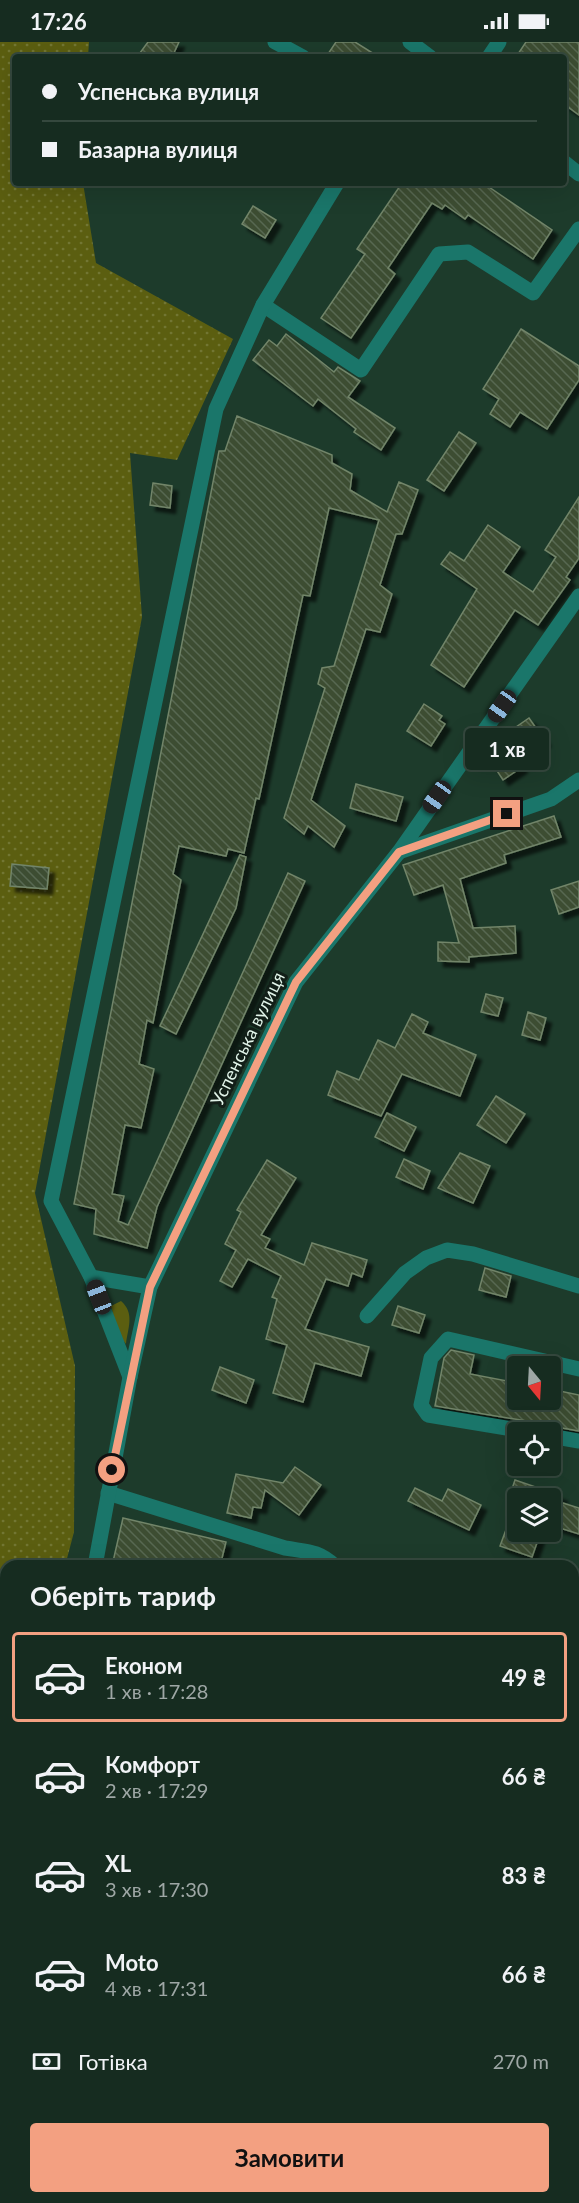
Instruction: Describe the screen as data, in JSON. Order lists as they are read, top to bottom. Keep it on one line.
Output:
{"streets":{"street":["Успенська вулиця"]},"north":"bottom","page":{"status":"17:26","banner":["Успенська вулиця","Базарна вулиця"],"bubble":"1 хв","heading":"Оберіть тариф","list":[{"name":"Економ","note":"1 хв · 17:28","value":"49 ₴"},{"name":"Комфорт","note":"2 хв · 17:29","value":"66 ₴"},{"name":"XL","note":"3 хв · 17:30","value":"83 ₴"},{"name":"Moto","note":"4 хв · 17:31","value":"66 ₴"}],"pay":["Готівка","270 m"],"buttons":"Замовити"}}
